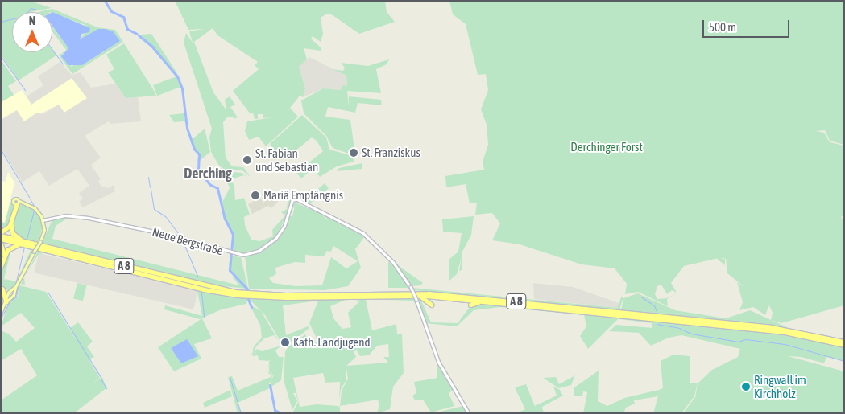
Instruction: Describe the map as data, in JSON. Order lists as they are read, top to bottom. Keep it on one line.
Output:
{"streets":{"highway":["A 8"],"main road":["Neue Bergstraße"]},"districts":["Derching"],"parks":["Derchinger Forst"],"places":["St. Franziskus","St. Fabian und Sebastian","Mariä Empfängnis","Kath. Landjugend","Ringwall im Kirchholz"],"scale_bar":"500 m","north":"top"}
